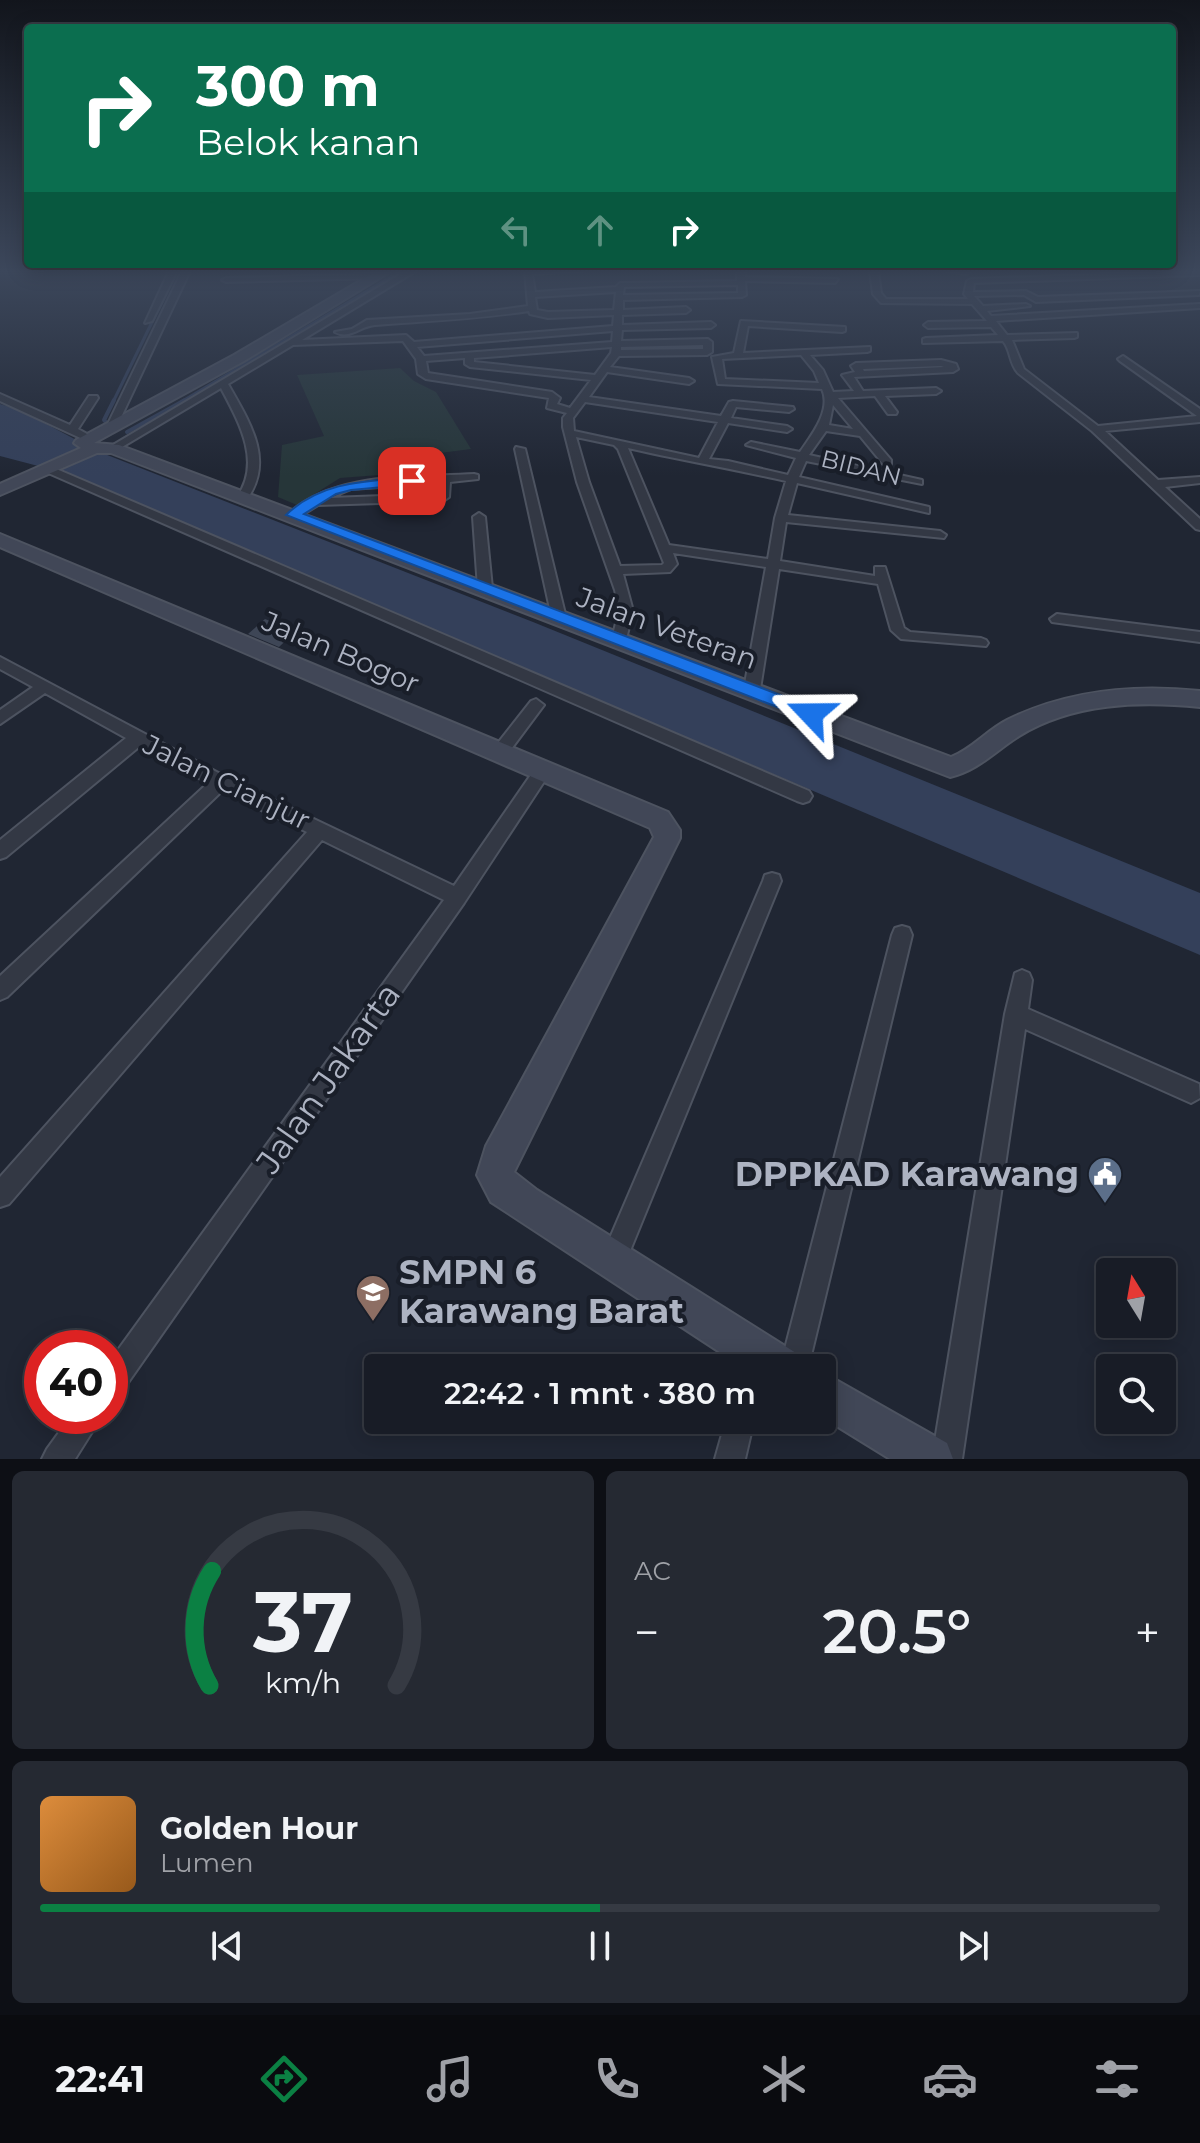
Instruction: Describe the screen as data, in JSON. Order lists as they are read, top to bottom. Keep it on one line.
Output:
{"streets":{"street":["BIDAN","Jalan Veteran","Jalan Bogor","Jalan Cianjur","Jalan Jakarta"]},"crossings":[["Jalan Bogor","Jalan Jakarta"],["Jalan Cianjur","Jalan Jakarta"]],"places":{"public building":["DPPKAD Karawang"],"school or university":["SMPN 6 Karawang Barat"]},"north":"top","page":{"turn":["300 m","Belok kanan"],"limit":"40","trip":"22:42 · 1 mnt · 380 m","tile":"AC","heat":["−","20.5°","+"],"song":["Golden Hour","Lumen"],"tabs":"22:41","gauge":["37","km/h"]}}
